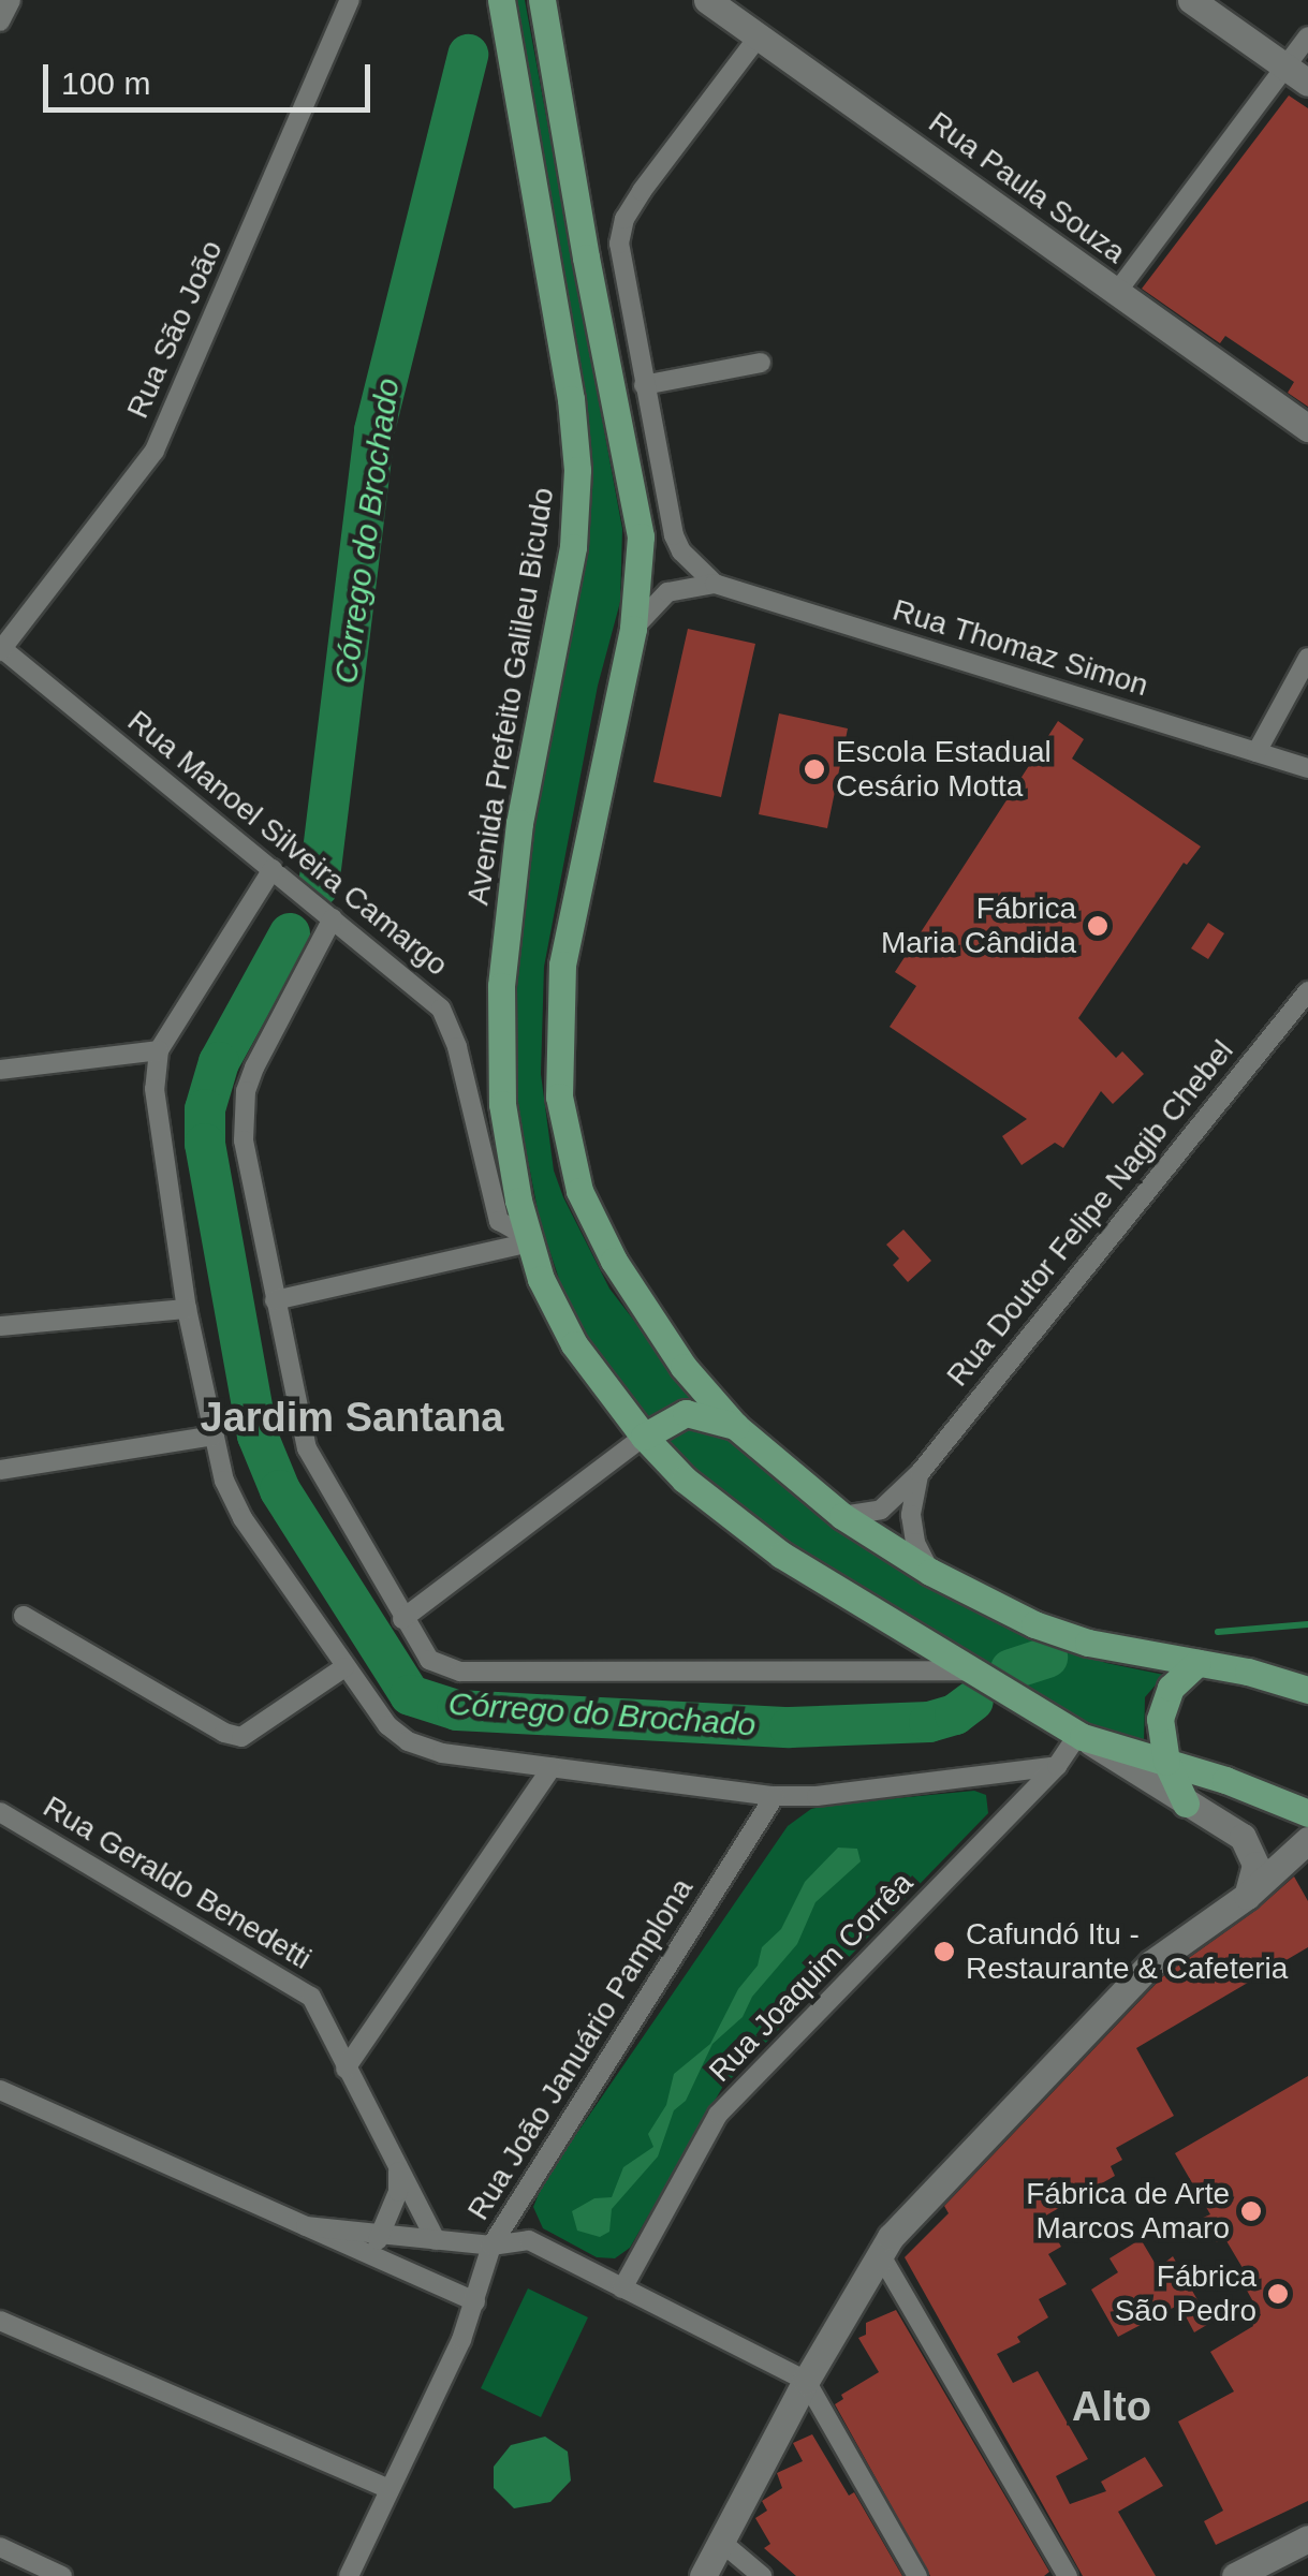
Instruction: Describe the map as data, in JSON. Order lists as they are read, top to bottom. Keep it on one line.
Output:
{"streets":{"main road":["Rua Paula Souza","Avenida Prefeito Galileu Bicudo"],"street":["Rua São João","Rua Thomaz Simon","Rua Manoel Silveira Camargo","Rua Doutor Felipe Nagib Chebel","Rua Geraldo Benedetti","Rua Joaquim Corrêa","Rua João Januário Pamplona"]},"crossings":[["Rua Paula Souza","Rua Thomaz Simon"],["Rua São João","Rua Manoel Silveira Camargo"],["Avenida Prefeito Galileu Bicudo","Rua Manoel Silveira Camargo"],["Avenida Prefeito Galileu Bicudo","Rua Joaquim Corrêa"]],"districts":["Jardim Santana","Alto"],"water":["Córrego do Brochado"],"places":["Escola Estadual Cesário Motta","Fábrica Maria Cândida","Cafundó Itu - Restaurante & Cafeteria","Fábrica de Arte Marcos Amaro","Fábrica São Pedro"],"scale_bar":"100 m"}
